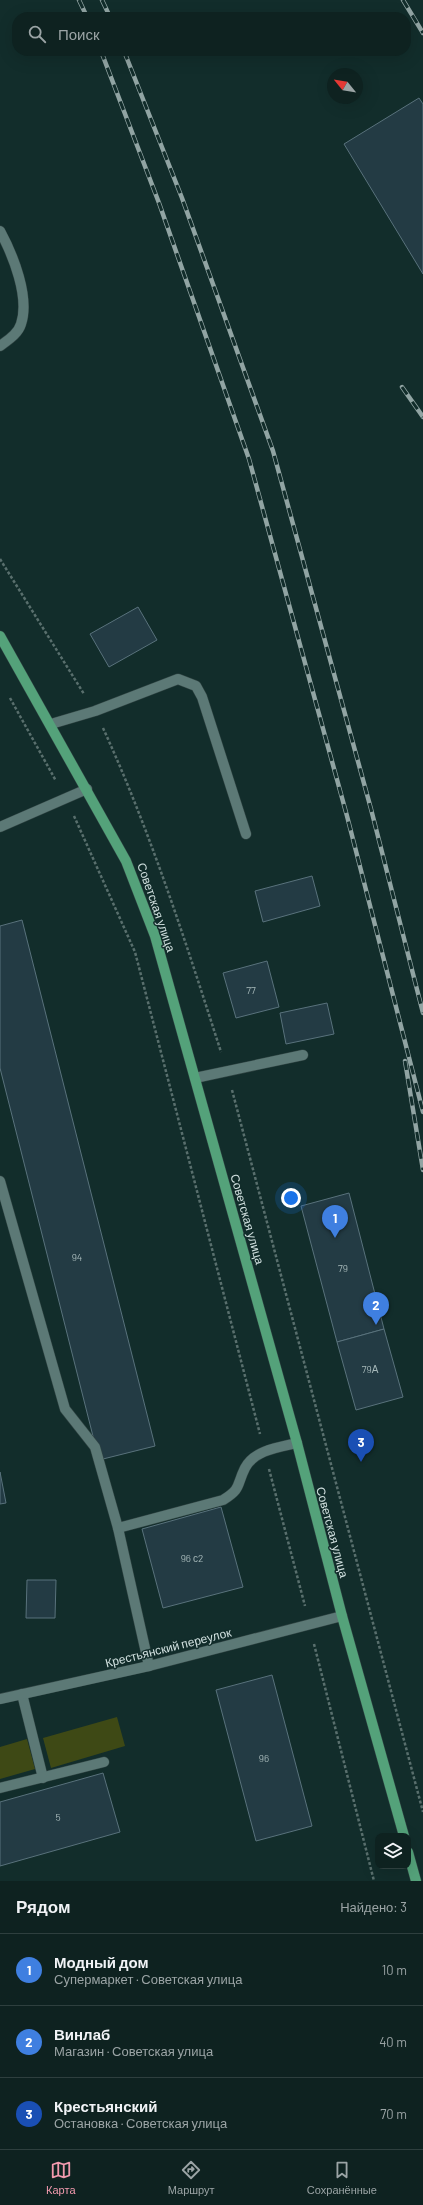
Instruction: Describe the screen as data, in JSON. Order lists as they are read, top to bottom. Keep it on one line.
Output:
{"streets":{"main road":["Советская улица"],"street":["Крестьянский переулок"]},"crossings":[["Советская улица","Крестьянский переулок"]],"house_numbers":["77","94","79","79А","96 с2","96","5"],"north":"top left","page":{"search":"Поиск","pins":["1","2","3"],"heading":["Рядом","Найдено: 3"],"list":[{"mark":"1","name":"Модный дом","note":"Супермаркет · Советская улица","value":"10 m"},{"mark":"2","name":"Винлаб","note":"Магазин · Советская улица","value":"40 m"},{"mark":"3","name":"Крестьянский","note":"Остановка · Советская улица","value":"70 m"}],"nav":["Карта","Маршрут","Сохранённые"]}}
